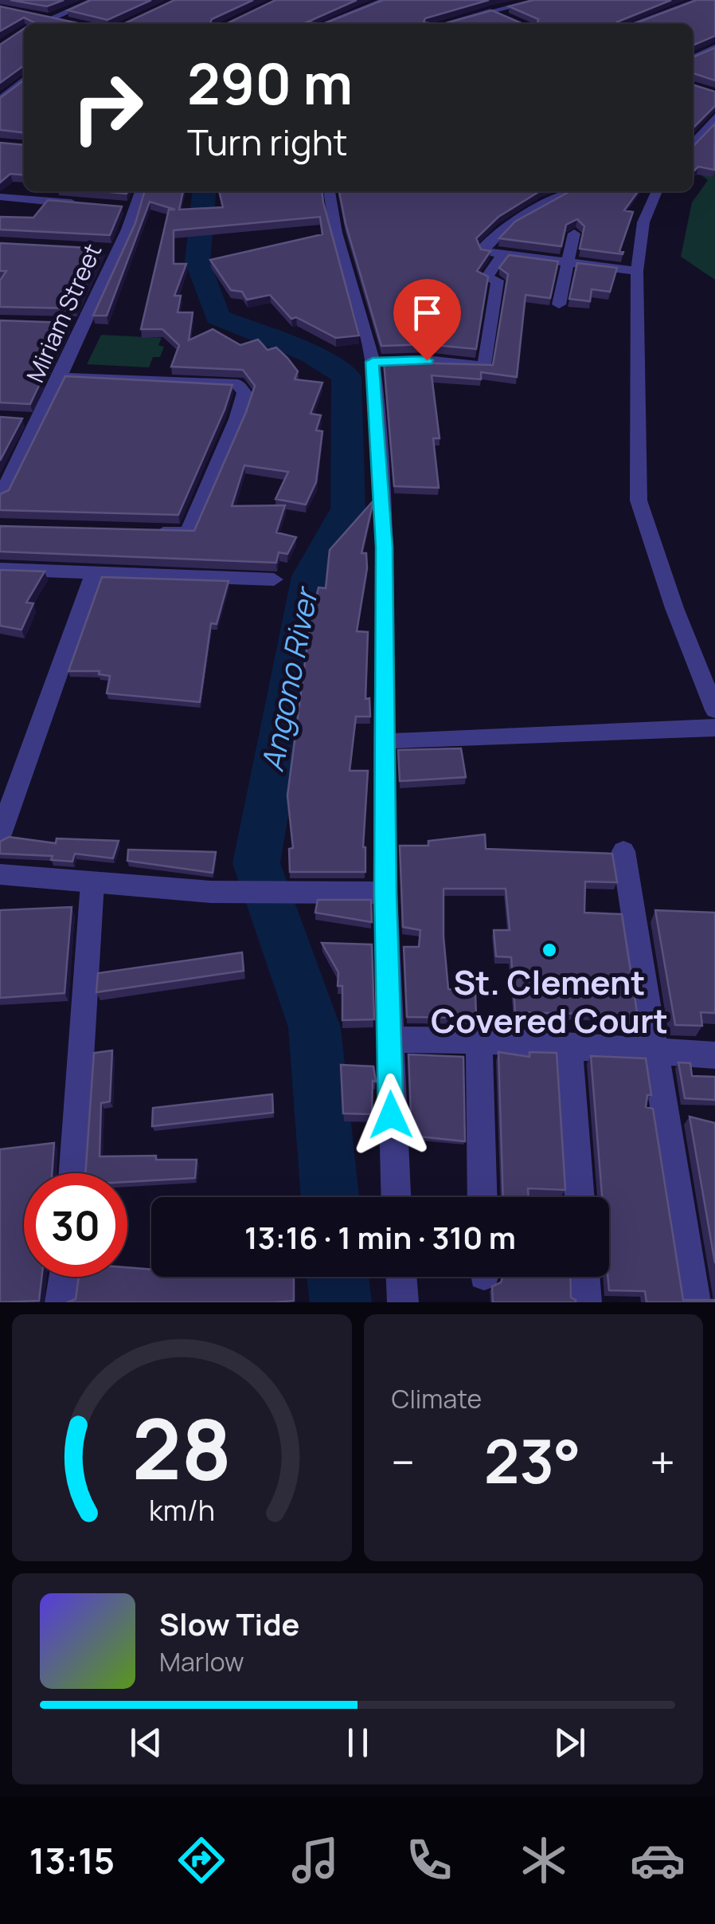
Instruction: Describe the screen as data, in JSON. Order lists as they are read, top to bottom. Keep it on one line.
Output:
{"streets":{"street":["Miriam Street"]},"water":["Angono River"],"places":["St. Clement Covered Court"],"page":{"turn":["290 m","Turn right"],"limit":"30","trip":"13:16 · 1 min · 310 m","tile":"Climate","heat":["−","23°","+"],"song":["Slow Tide","Marlow"],"tabs":"13:15","gauge":["28","km/h"]}}
